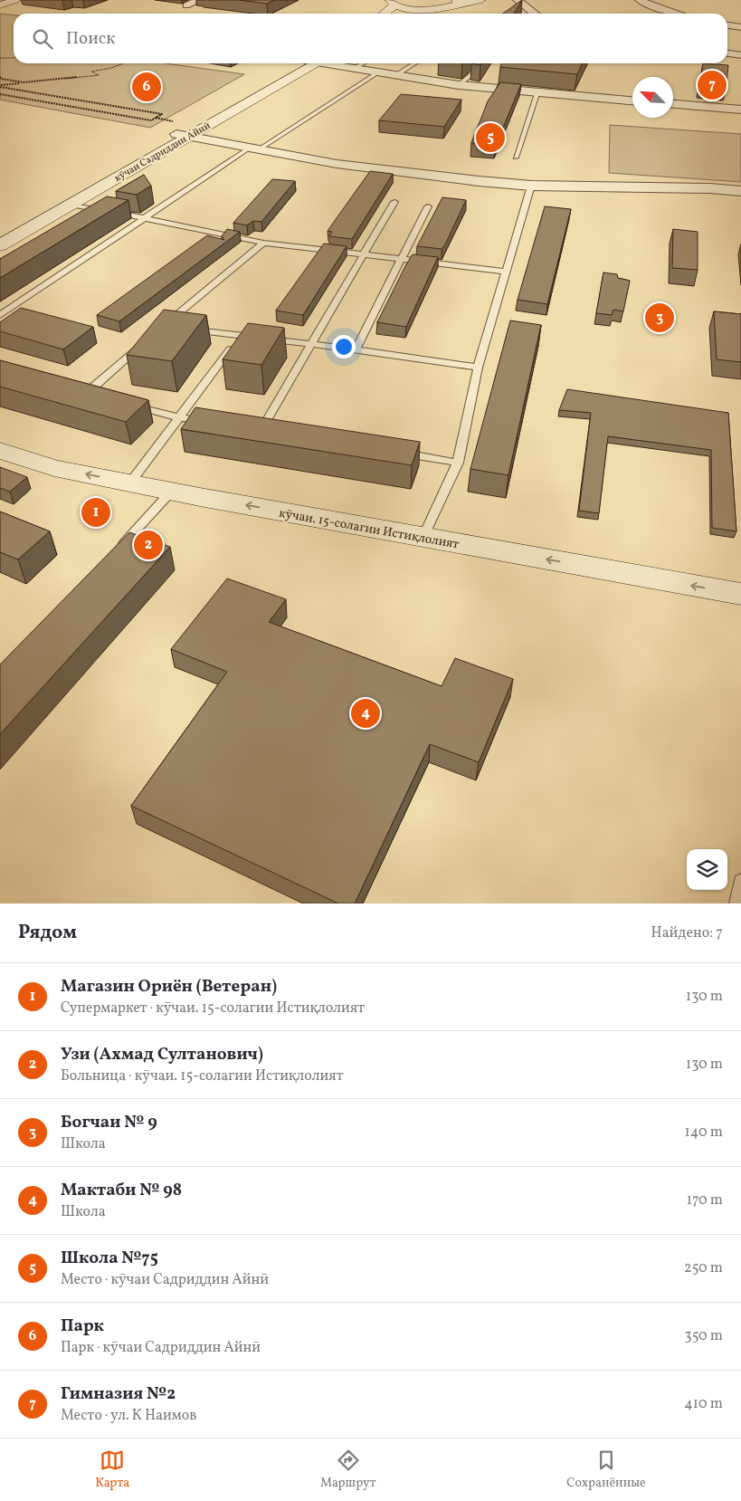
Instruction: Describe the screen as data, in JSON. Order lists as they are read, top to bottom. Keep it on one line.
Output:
{"streets":{"street":["кӯчаи Садриддин Айнӣ","кӯчаи. 15-солагии Истиқлолият"]},"one_way":["кӯчаи. 15-солагии Истиқлолият"],"north":"top left","page":{"search":"Поиск","pins":["7","6","5","3","1","2","4"],"heading":["Рядом","Найдено: 7"],"list":[{"mark":"1","name":"Магазин Ориён (Ветеран)","note":"Супермаркет · кӯчаи. 15-солагии Истиқлолият","value":"130 m"},{"mark":"2","name":"Узи (Ахмад Султанович)","note":"Больница · кӯчаи. 15-солагии Истиқлолият","value":"130 m"},{"mark":"3","name":"Богчаи № 9","note":"Школа","value":"140 m"},{"mark":"4","name":"Мактаби № 98","note":"Школа","value":"170 m"},{"mark":"5","name":"Школа №75","note":"Место · кӯчаи Садриддин Айнӣ","value":"250 m"},{"mark":"6","name":"Парк","note":"Парк · кӯчаи Садриддин Айнӣ","value":"350 m"},{"mark":"7","name":"Гимназия №2","note":"Место · ул. К Наимов","value":"410 m"}],"nav":["Карта","Маршрут","Сохранённые"]}}
